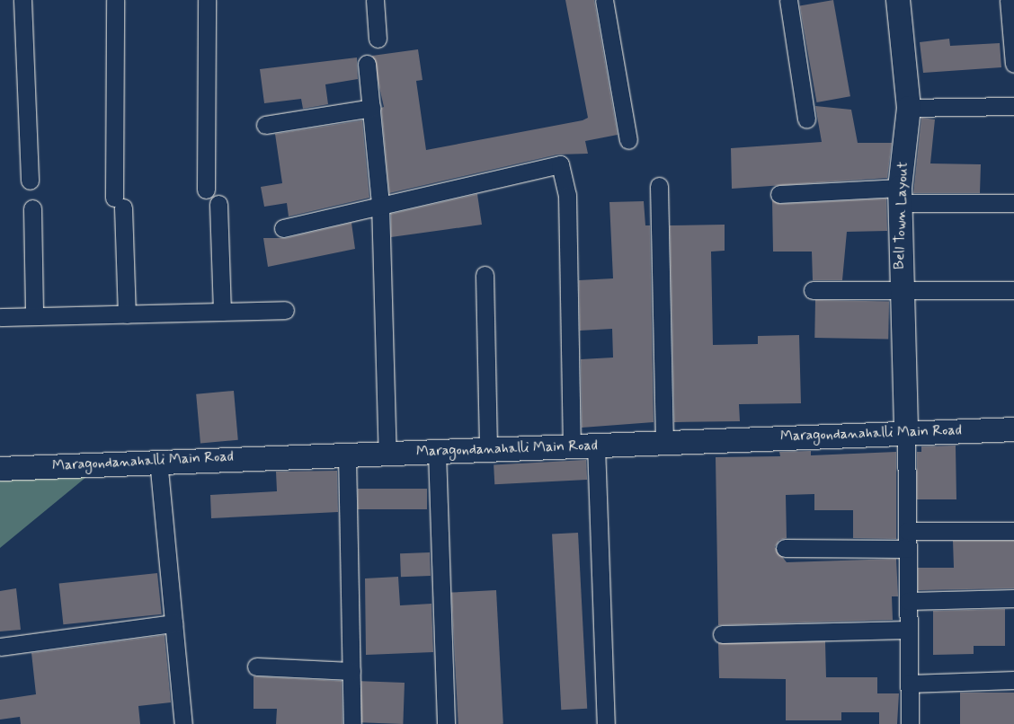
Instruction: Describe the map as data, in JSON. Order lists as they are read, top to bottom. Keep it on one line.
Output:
{"streets":{"street":["Bell Town Layout","Maragondanahalli Main Road"]},"crossings":[["Bell Town Layout","Maragondanahalli Main Road"]]}
